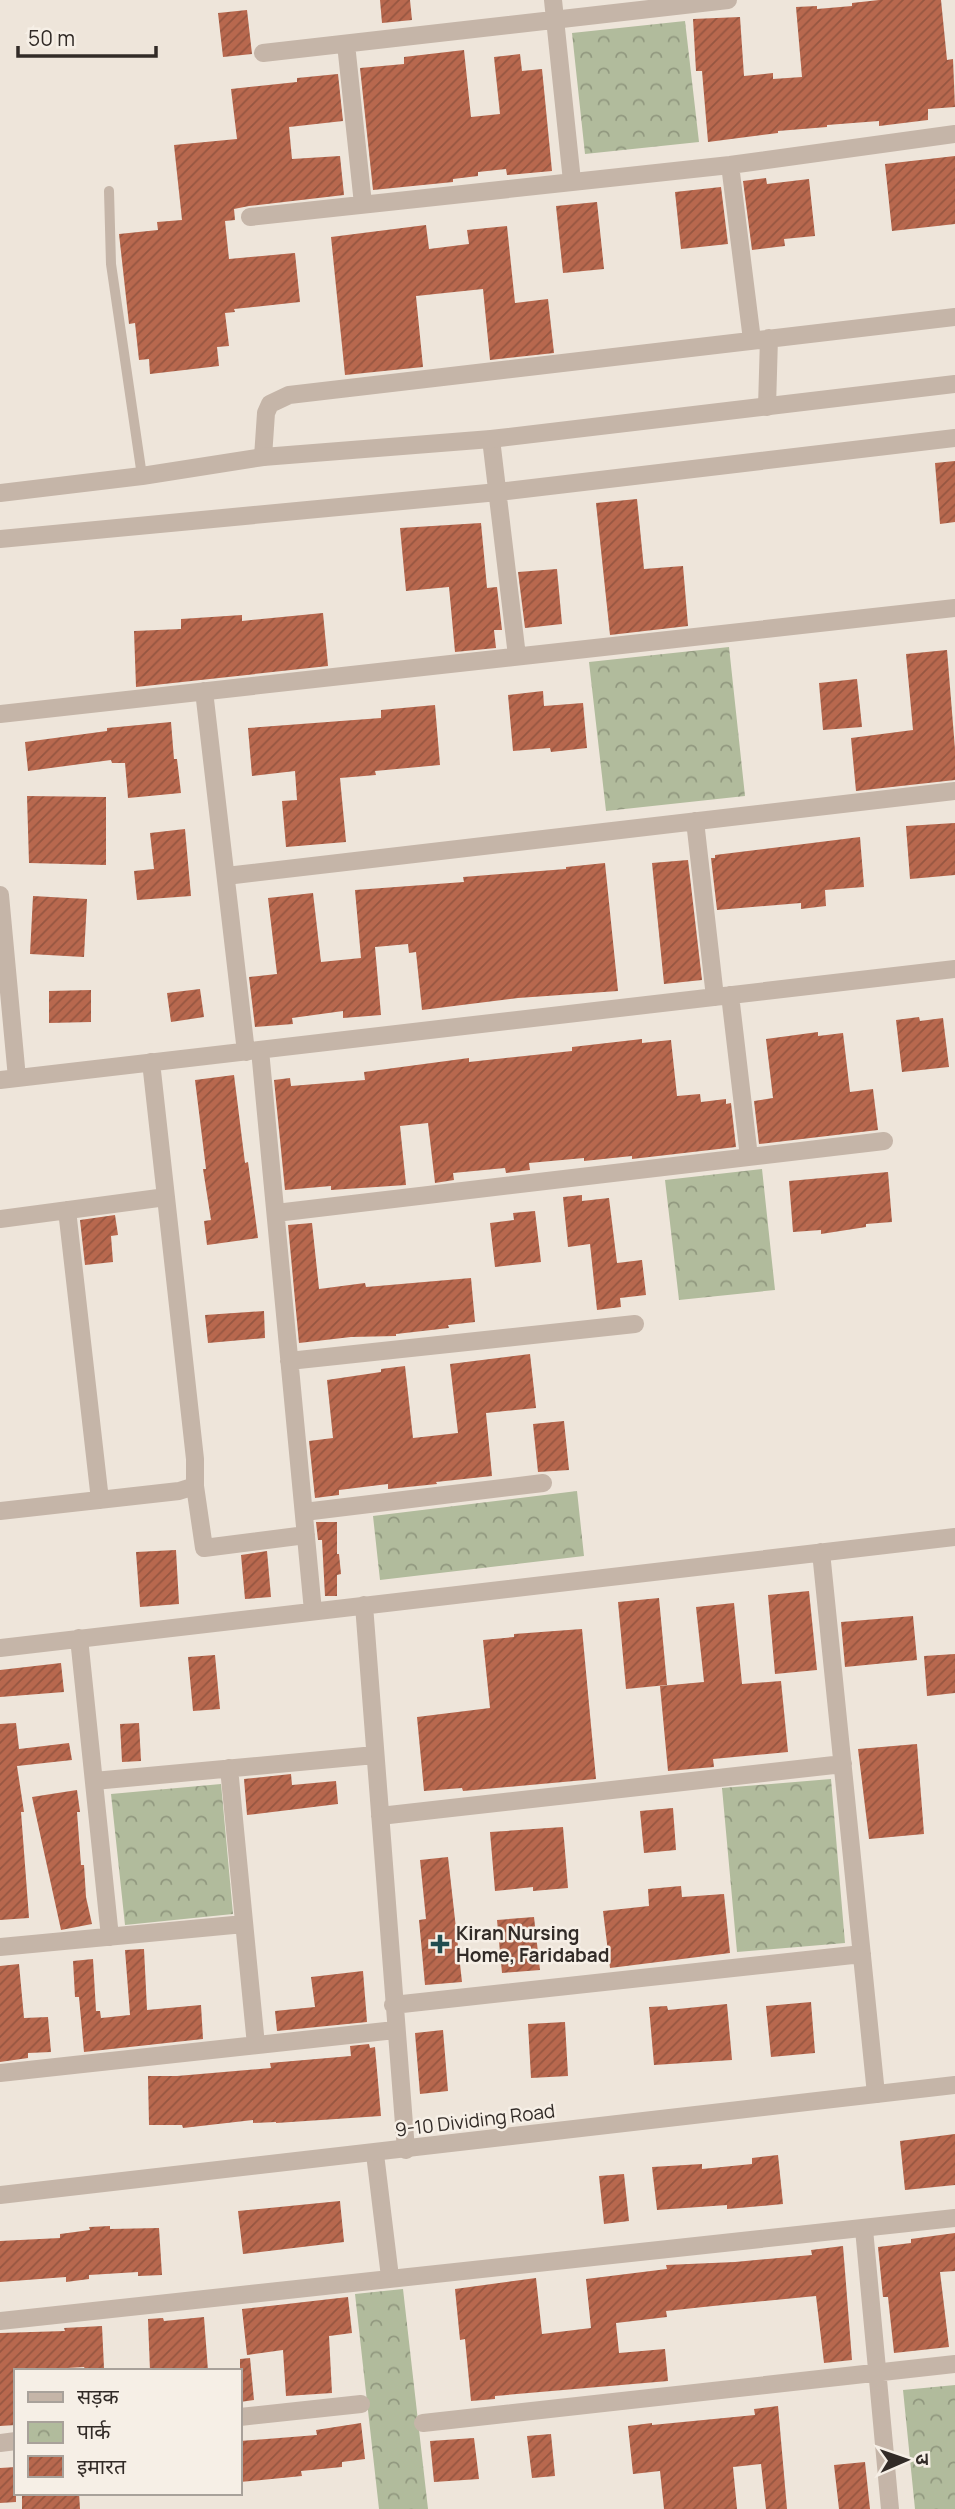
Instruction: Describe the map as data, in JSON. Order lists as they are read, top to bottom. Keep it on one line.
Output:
{"streets":{"street":["9-10 Dividing Road"]},"places":{"health":["Kiran Nursing Home, Faridabad"]},"legend":["सड़क","पार्क","इमारत"],"scale_bar":"50 m","north":"right"}
